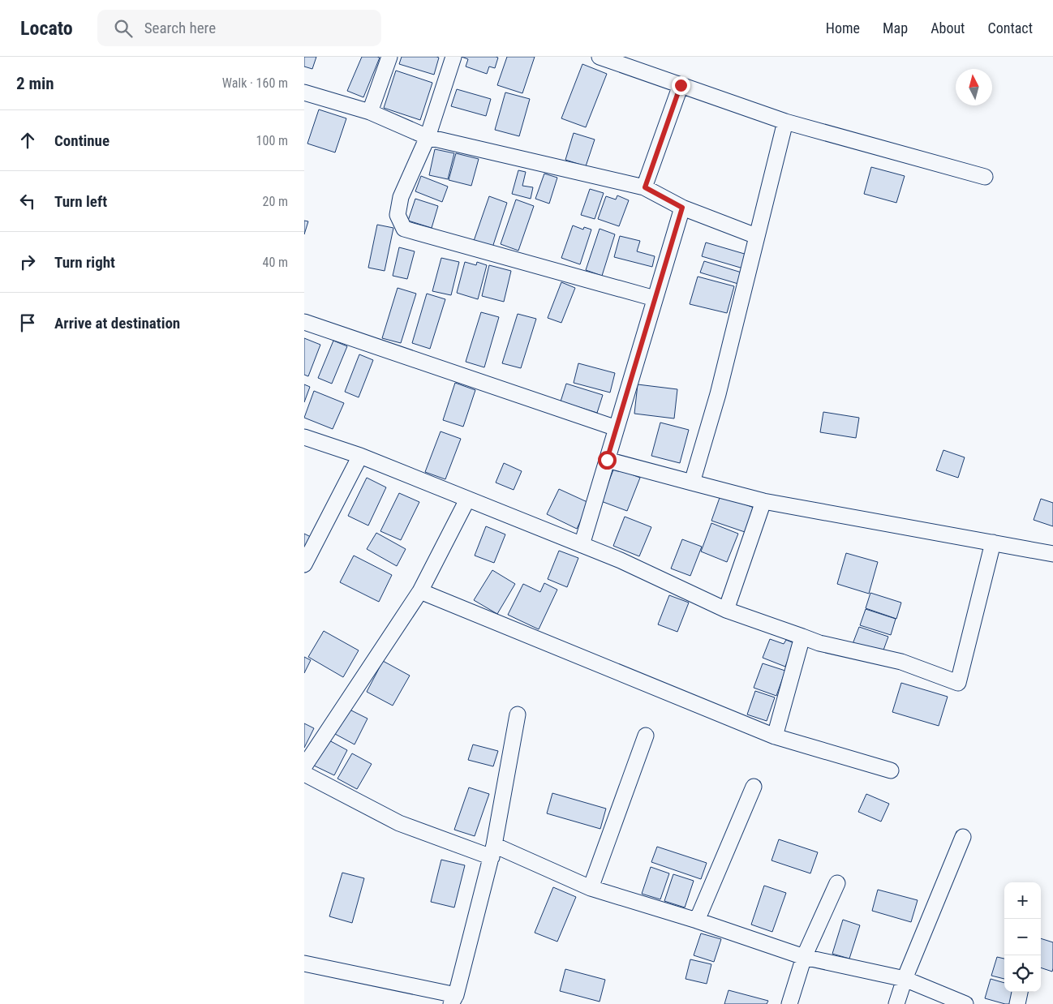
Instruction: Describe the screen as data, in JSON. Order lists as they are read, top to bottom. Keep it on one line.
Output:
{"north":"top","page":{"header":"Locato","search":"Search here","nav":["Home","Map","About","Contact"],"heading":["2 min","Walk · 160 m"],"list":[["Continue","100 m"],["Turn left","20 m"],["Turn right","40 m"],"Arrive at destination"],"map_buttons":["+","−"]}}
